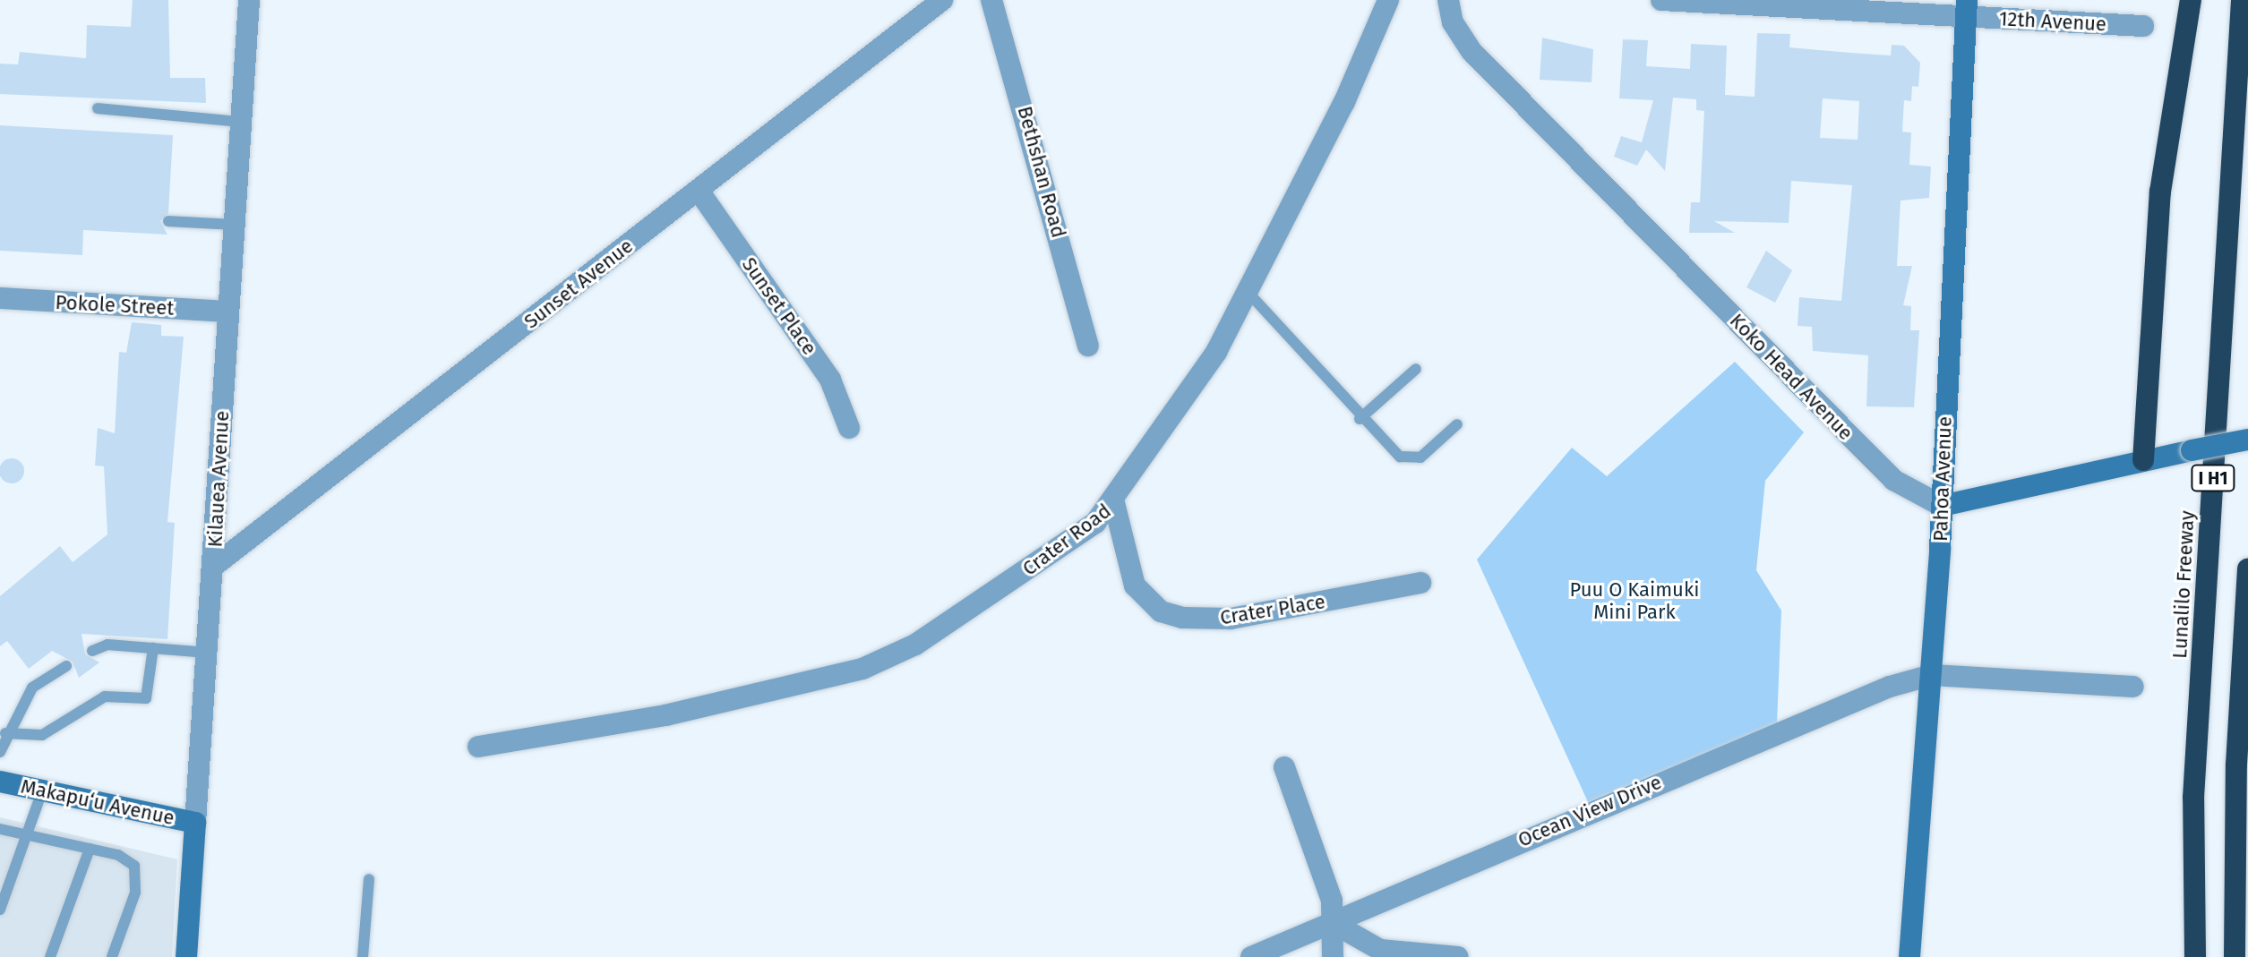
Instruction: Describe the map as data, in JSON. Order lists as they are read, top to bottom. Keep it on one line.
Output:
{"streets":{"highway":["I H1","Lunalilo Freeway"],"street":["12th Avenue","Bethshan Road","Sunset Avenue","Pokole Street","Sunset Place","Koko Head Avenue","Kilauea Avenue","Pahoa Avenue","Crater Road","Crater Place","Makapu‘u Avenue","Ocean View Drive"]},"crossings":[["12th Avenue","Pahoa Avenue"],["Sunset Avenue","Sunset Place"],["Sunset Avenue","Kilauea Avenue"],["Pokole Street","Kilauea Avenue"],["Koko Head Avenue","Pahoa Avenue"],["Kilauea Avenue","Makapu‘u Avenue"],["Pahoa Avenue","Ocean View Drive"],["Crater Road","Crater Place"]],"parks":["Puu O Kaimuki Mini Park"]}
